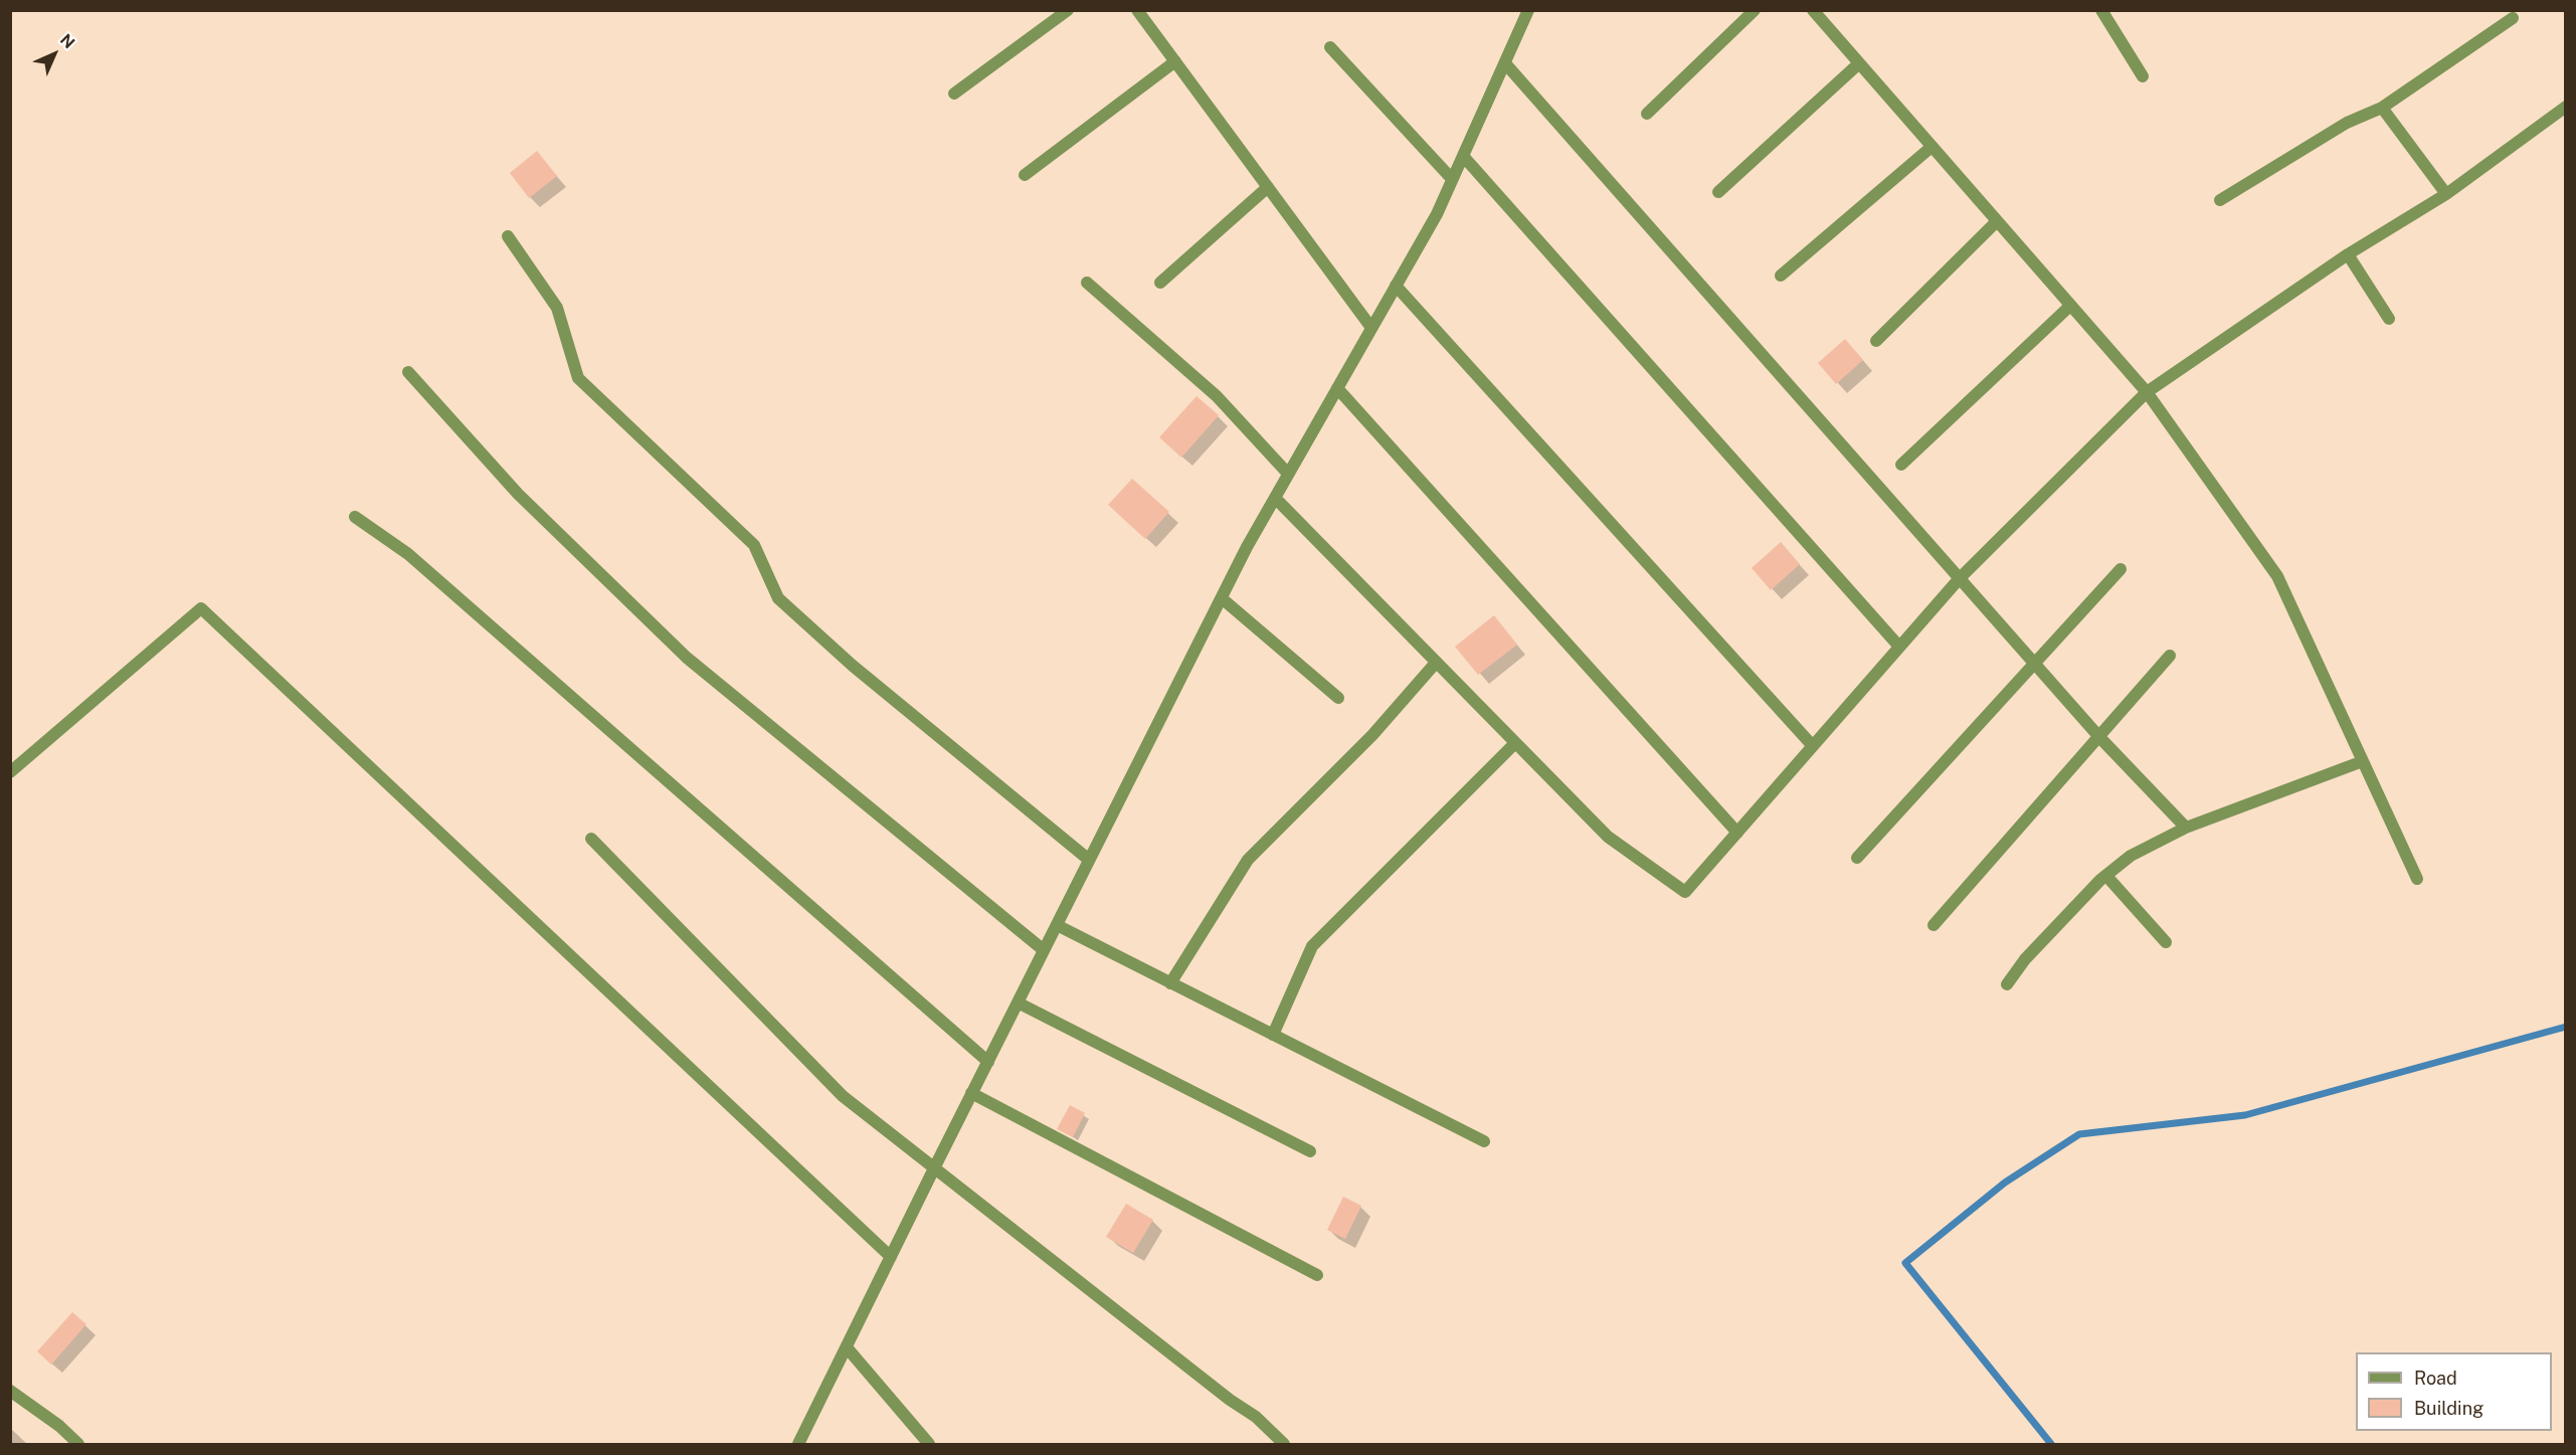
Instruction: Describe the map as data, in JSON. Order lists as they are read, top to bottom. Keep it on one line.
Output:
{"legend":["Road","Building"],"north":"top right"}
